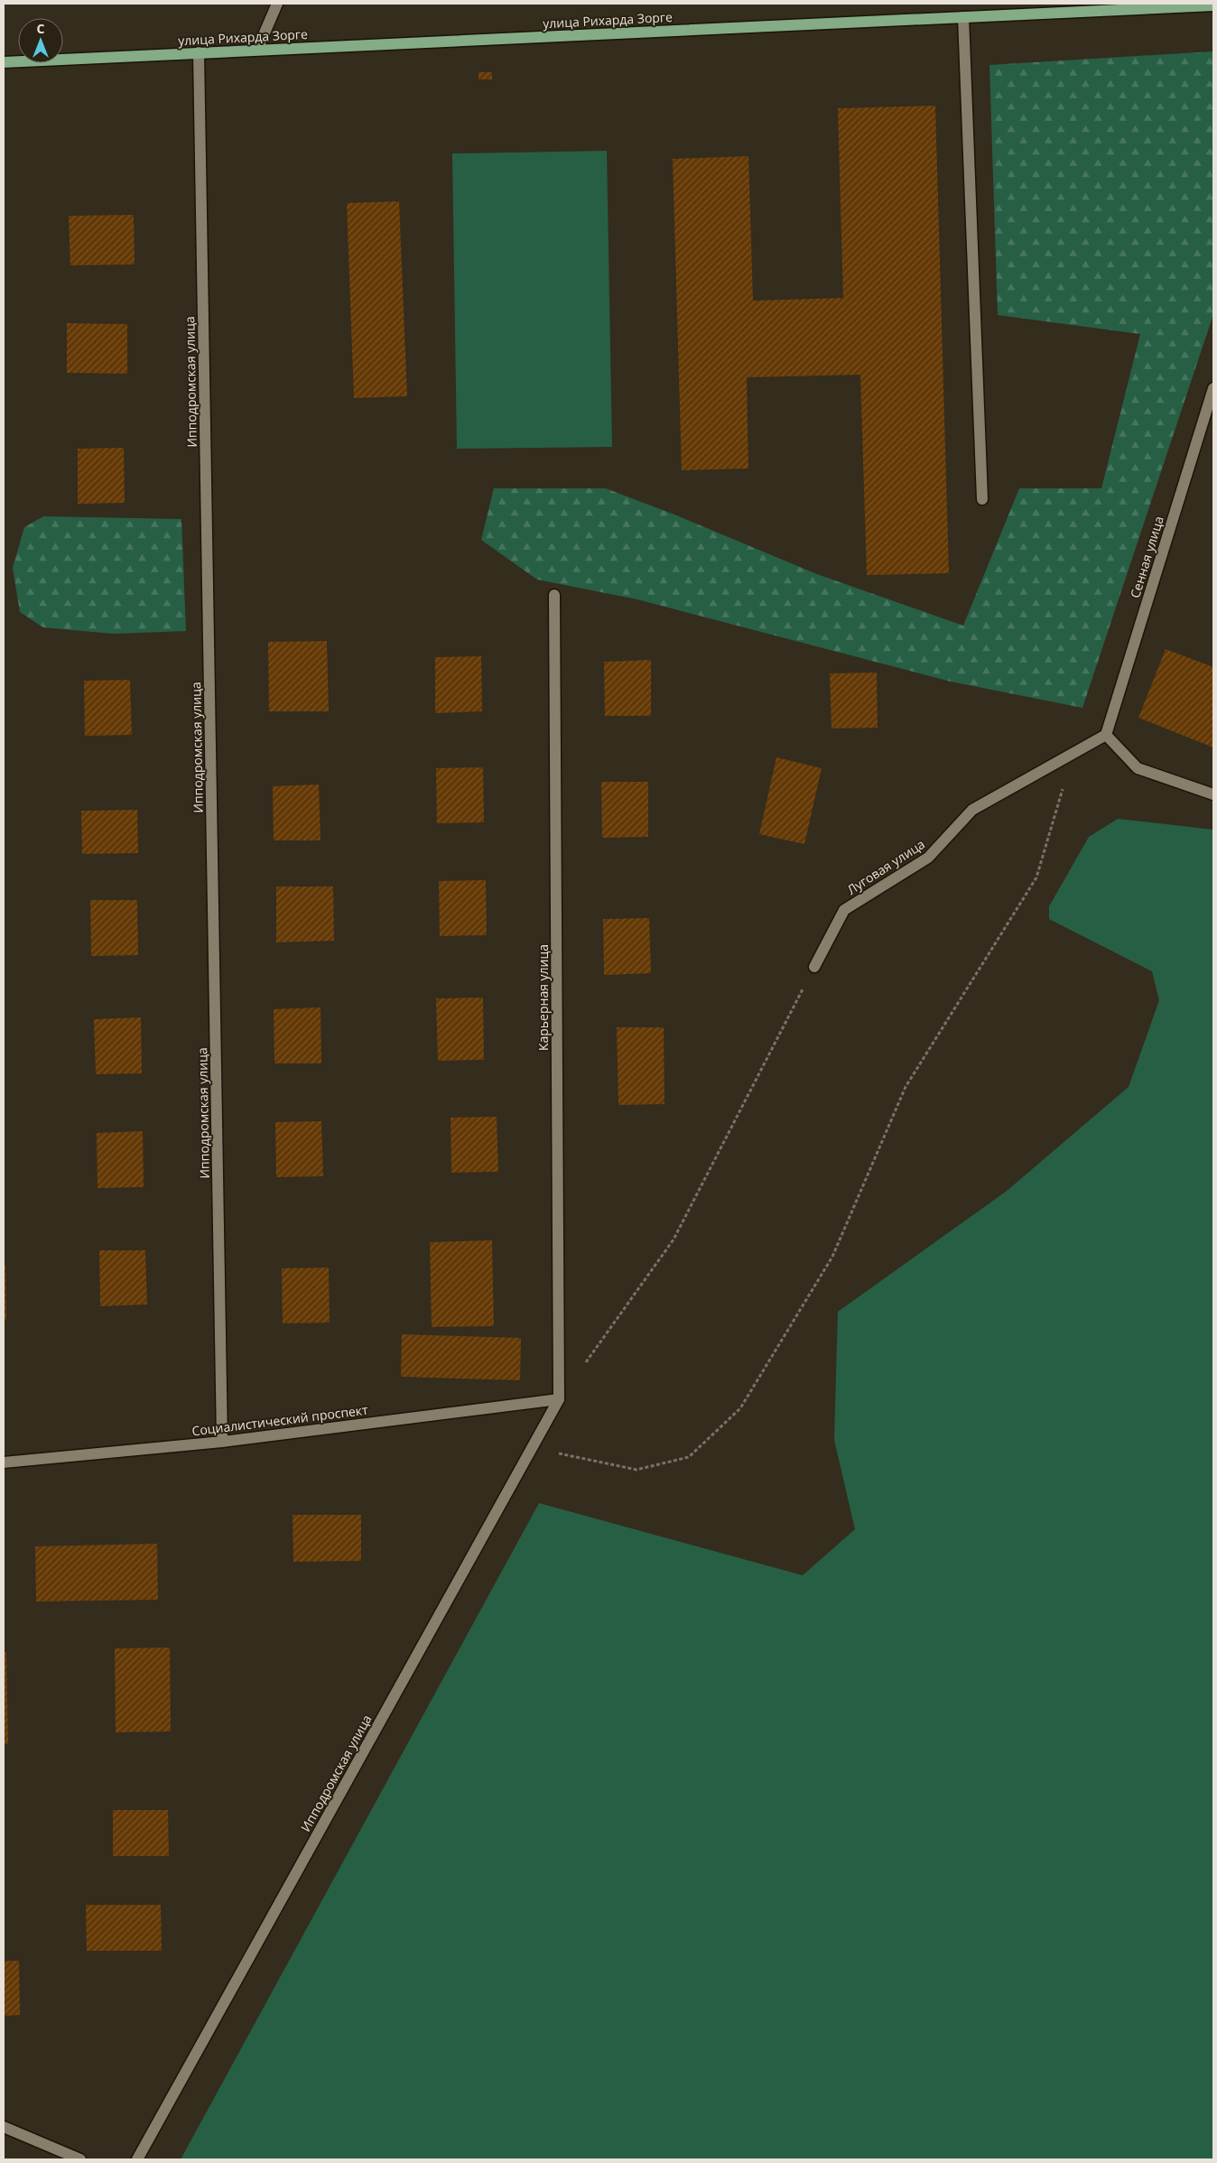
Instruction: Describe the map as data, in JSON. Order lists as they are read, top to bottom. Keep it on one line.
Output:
{"streets":{"main road":["улица Рихарда Зорге"],"street":["Ипподромская улица","Сенная улица","Луговая улица","Карьерная улица","Социалистический проспект"]},"crossings":[["улица Рихарда Зорге","Ипподромская улица"],["Ипподромская улица","Карьерная улица"],["Ипподромская улица","Социалистический проспект"],["Сенная улица","Луговая улица"],["Карьерная улица","Социалистический проспект"]],"north":"top"}
